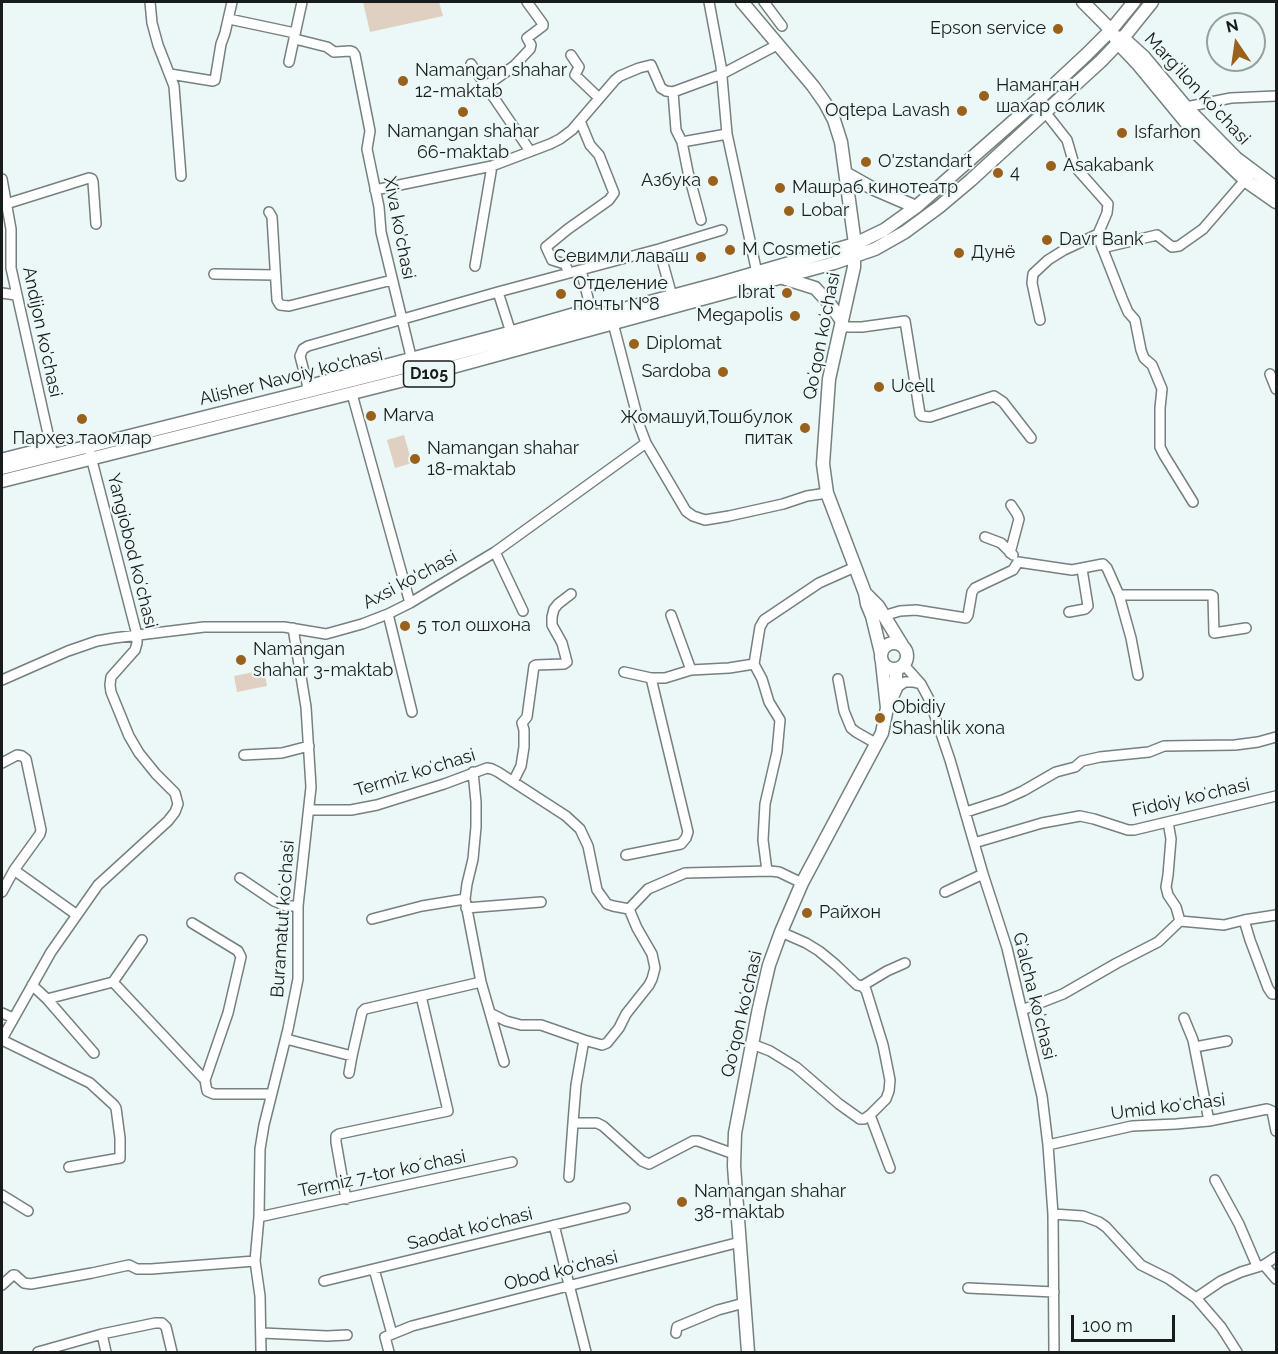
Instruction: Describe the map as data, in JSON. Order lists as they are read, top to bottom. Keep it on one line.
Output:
{"streets":{"main road":["Margʻilon koʻchasi","Qoʻqon koʻchasi","D105","Alisher Navoiy ko'chasi"],"street":["Xiva ko'chasi","Andijon ko'chasi","Yangiobod koʻchasi","Axsi ko'chasi","Termiz koʻchasi","Fidoiy koʻchasi","Buramatut koʻchasi","Gʻalcha koʻchasi","Umid koʻchasi","Termiz 7-tor koʼchasi","Saodat koʻchasi","Obod koʻchasi"]},"crossings":[["Margʻilon koʻchasi","D105"],["Margʻilon koʻchasi","Alisher Navoiy ko'chasi"],["Xiva ko'chasi","Alisher Navoiy ko'chasi"],["Andijon ko'chasi","Alisher Navoiy ko'chasi"],["Qoʻqon koʻchasi","D105"],["Qoʻqon koʻchasi","Alisher Navoiy ko'chasi"],["Qoʻqon koʻchasi","Gʻalcha koʻchasi"],["Qoʻqon koʻchasi","Obod koʻchasi"],["D105","Alisher Navoiy ko'chasi"],["Alisher Navoiy ko'chasi","Yangiobod koʻchasi"],["Yangiobod koʻchasi","Axsi ko'chasi"],["Axsi ko'chasi","Buramatut koʻchasi"],["Termiz koʻchasi","Buramatut koʻchasi"],["Fidoiy koʻchasi","Gʻalcha koʻchasi"],["Buramatut koʻchasi","Termiz 7-tor koʼchasi"],["Gʻalcha koʻchasi","Umid koʻchasi"]],"places":["Epson service","Namangan shahar 12-maktab","Наманган шахар солик","Oqtepa Lavash","Namangan shahar 66-maktab","Isfarhon","O'zstandart","Asakabank","4","Азбука","Машраб кинотеатр","Lobar","Davr Bank","M Cosmetic","Дунё","Севимли лаваш","Ibrat","Отделение почты №8","Megapolis","Diplomat","Sardoba","Ucell","Marva","Пархез таомлар","Жомашуй,Тошбулок питак","Namangan shahar 18-maktab","5 тол ошхона","Namangan shahar 3-maktab","Obidiy Shashlik xona","Райхон","Namangan shahar 38-maktab"],"scale_bar":"100 m","north":"top"}
